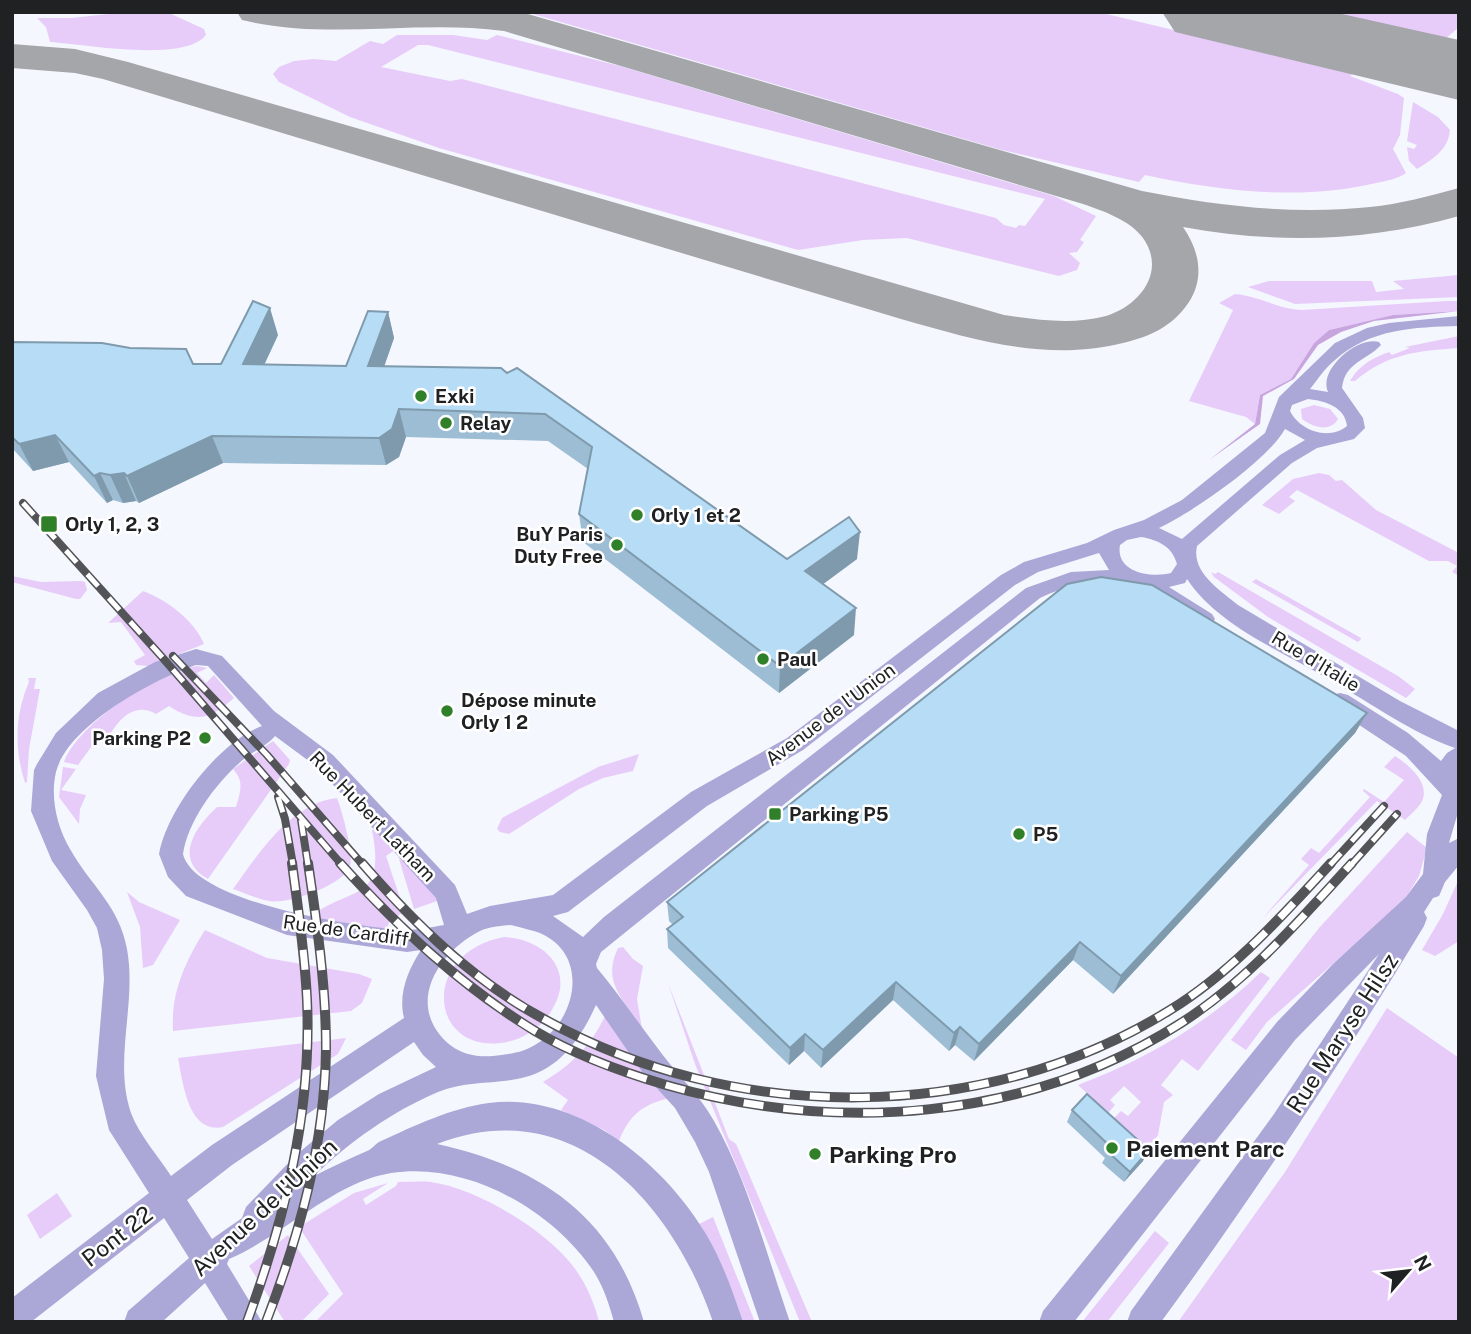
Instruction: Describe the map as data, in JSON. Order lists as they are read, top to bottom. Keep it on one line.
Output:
{"streets":{"street":["Rue d'Italie","Avenue de l'Union","Rue Hubert Latham","Rue de Cardiff","Rue Maryse Hilsz","Pont 22"]},"crossings":[["Rue d'Italie","Avenue de l'Union"],["Rue d'Italie","Rue Maryse Hilsz"],["Avenue de l'Union","Rue Hubert Latham"],["Avenue de l'Union","Rue de Cardiff"],["Avenue de l'Union","Pont 22"],["Rue Hubert Latham","Rue de Cardiff"],["Rue Hubert Latham","Pont 22"],["Rue de Cardiff","Pont 22"]],"places":{"other":["Exki","Relay","Orly 1 et 2","BuY Paris Duty Free","Paul","Dépose minute Orly 1 2","Parking P2","P5","Paiement Parc","Parking Pro"],"transit":["Orly 1, 2, 3","Parking P5"]},"north":"top right"}
